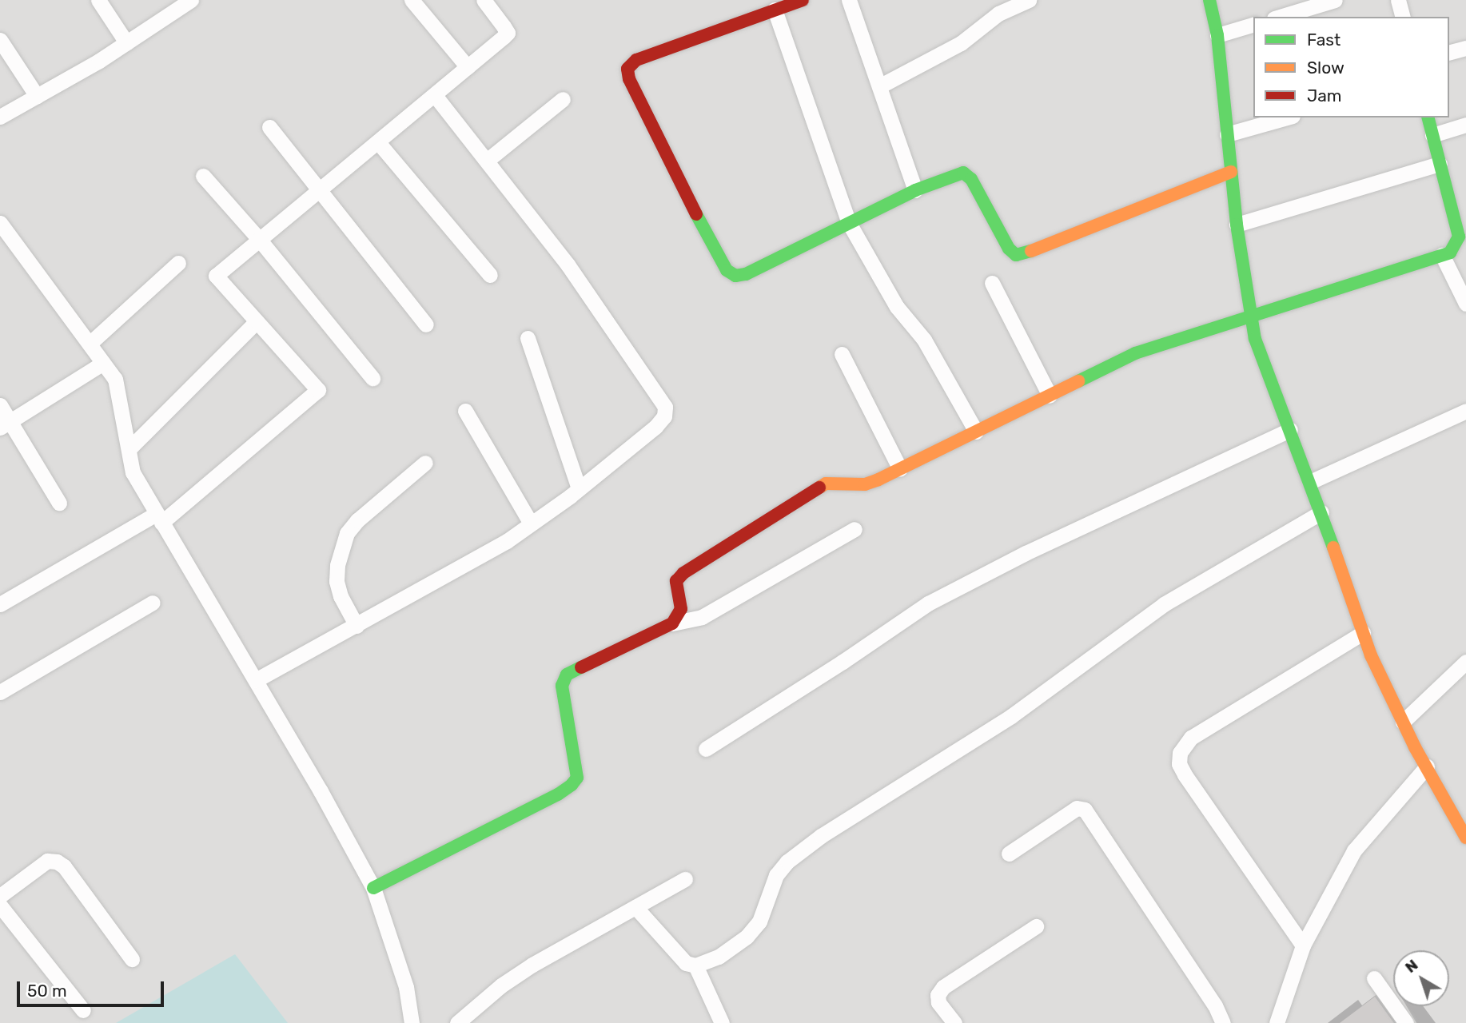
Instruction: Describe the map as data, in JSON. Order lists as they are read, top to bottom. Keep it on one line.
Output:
{"legend":["Fast","Slow","Jam"],"scale_bar":"50 m","north":"top left"}
